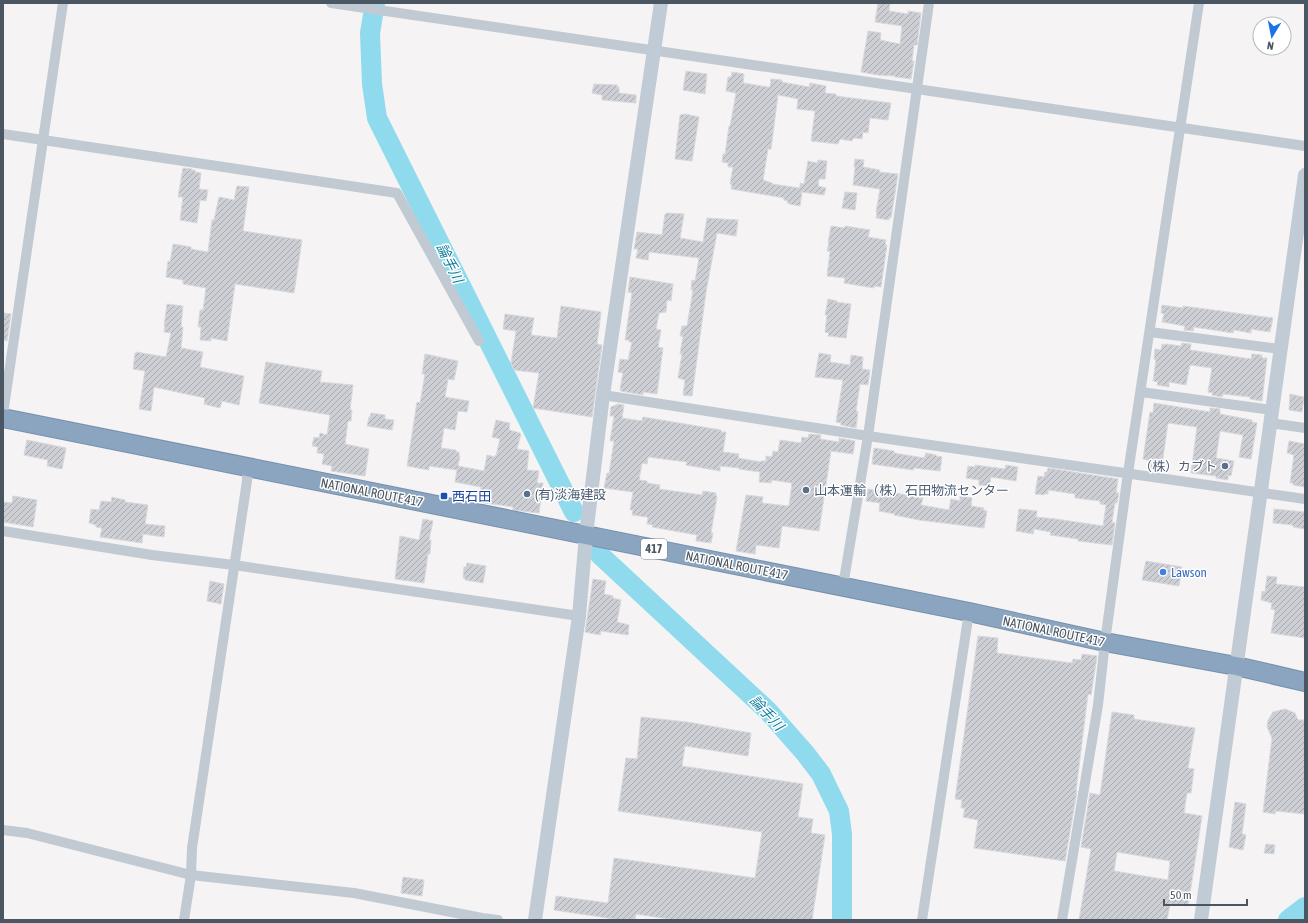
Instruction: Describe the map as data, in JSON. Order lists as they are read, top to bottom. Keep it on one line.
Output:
{"streets":{"highway":["NATIONAL ROUTE 417","417"]},"water":["論手川"],"places":{"other":["（株）カブト","山本運輸（株）石田物流センター","(有)淡海建設","Lawson"],"transit":["西石田"]},"scale_bar":"50 m","north":"bottom"}
